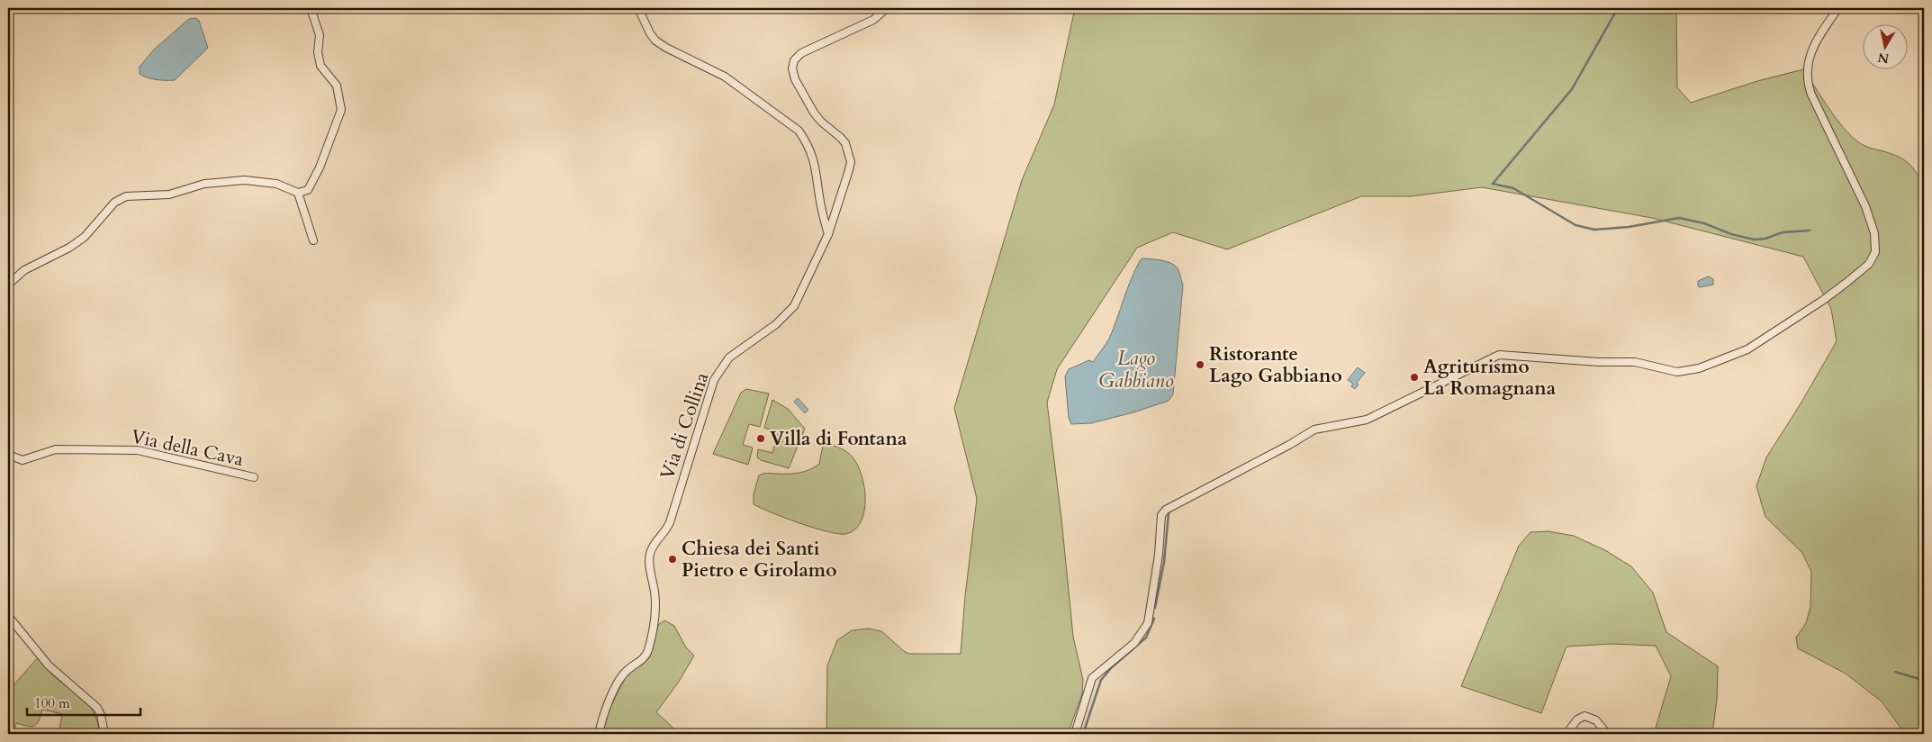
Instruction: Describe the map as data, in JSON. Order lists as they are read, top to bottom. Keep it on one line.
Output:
{"streets":{"street":["Via di Collina","Via della Cava"]},"water":["Lago Gabbiano"],"places":["Ristorante Lago Gabbiano","Agriturismo La Romagnana","Villa di Fontana","Chiesa dei Santi Pietro e Girolamo"],"scale_bar":"100 m","north":"bottom"}
